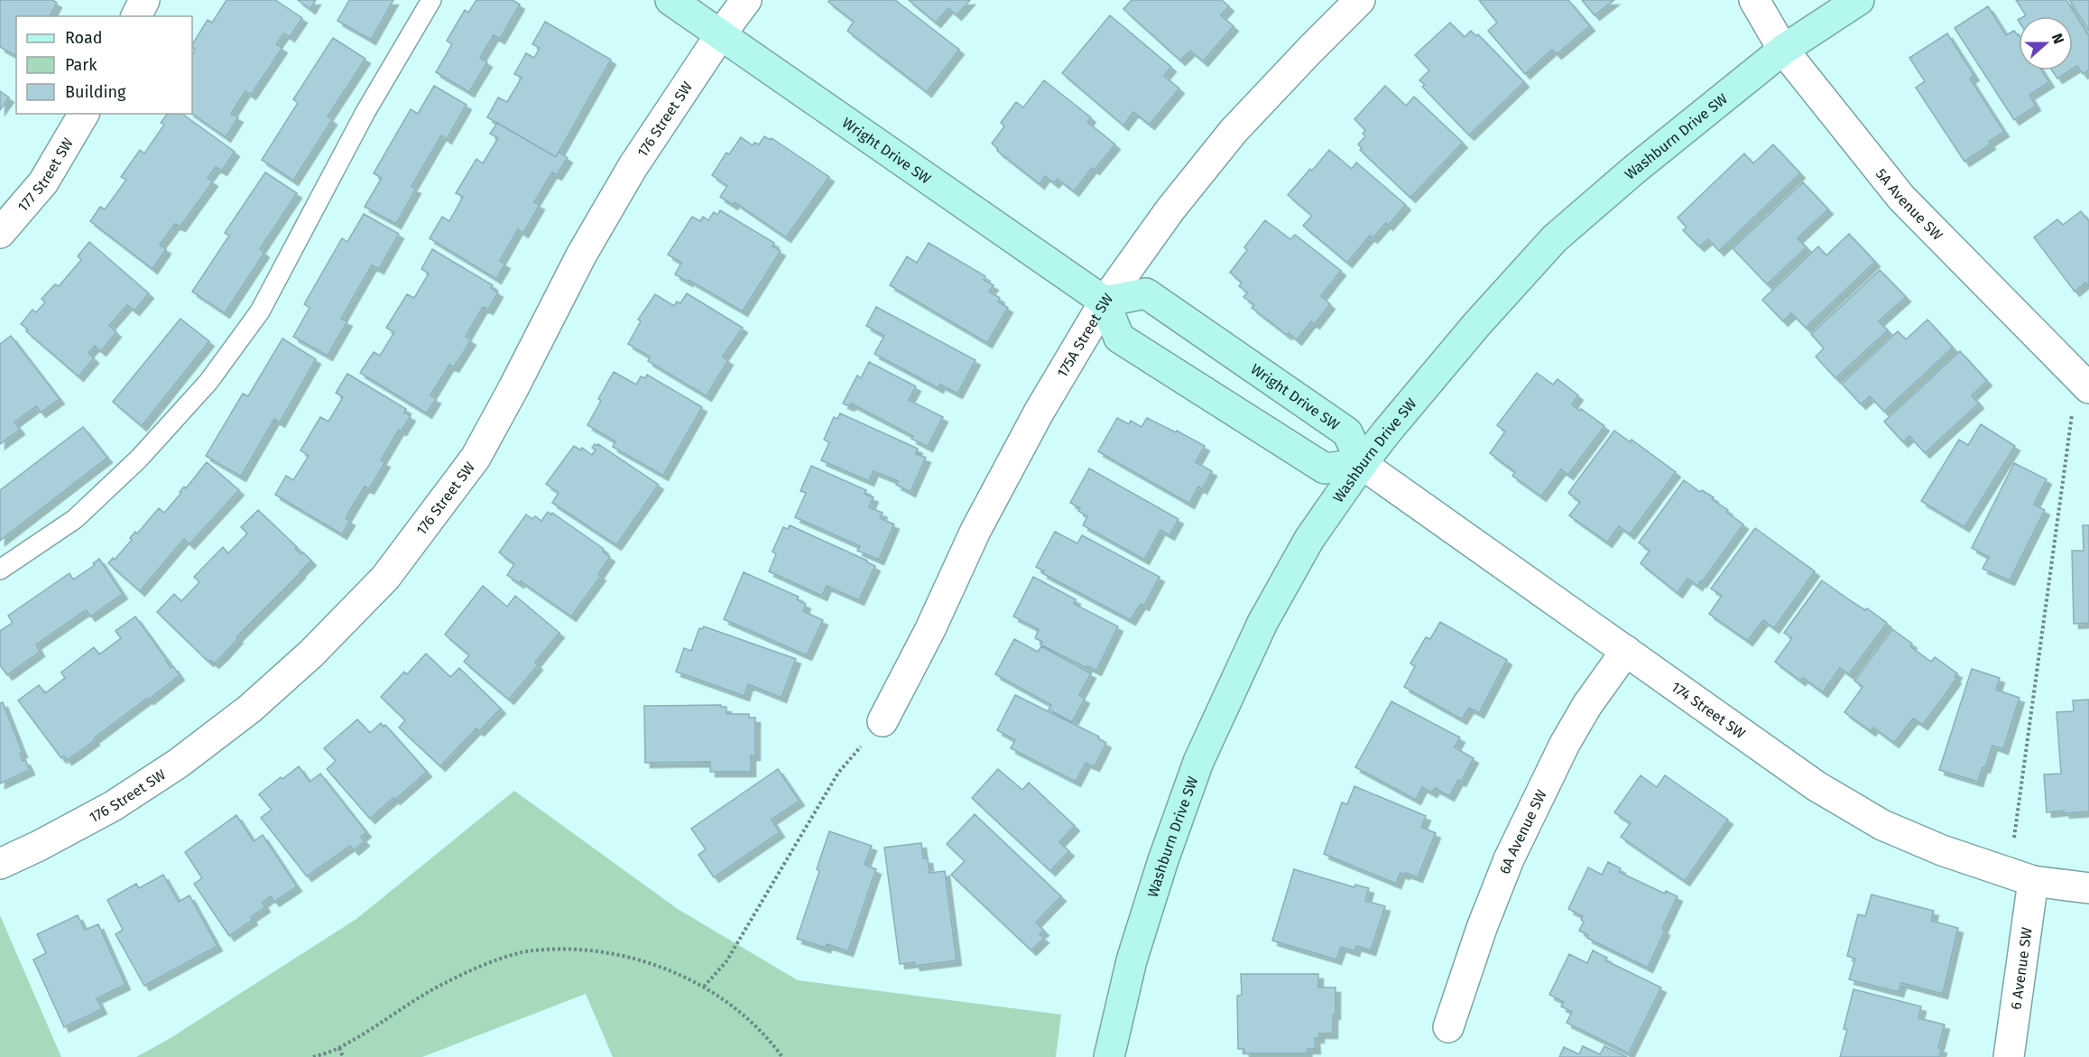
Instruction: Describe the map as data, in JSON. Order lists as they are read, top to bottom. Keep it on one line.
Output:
{"streets":{"street":["176 Street SW","Washburn Drive SW","Wright Drive SW","177 Street SW","5A Avenue SW","175A Street SW","174 Street SW","6A Avenue SW","6 Avenue SW"]},"crossings":[["176 Street SW","Wright Drive SW"],["Washburn Drive SW","Wright Drive SW"],["Washburn Drive SW","5A Avenue SW"],["Washburn Drive SW","174 Street SW"],["Wright Drive SW","175A Street SW"],["Wright Drive SW","174 Street SW"],["174 Street SW","6A Avenue SW"],["174 Street SW","6 Avenue SW"]],"legend":["Road","Park","Building"],"north":"right"}
